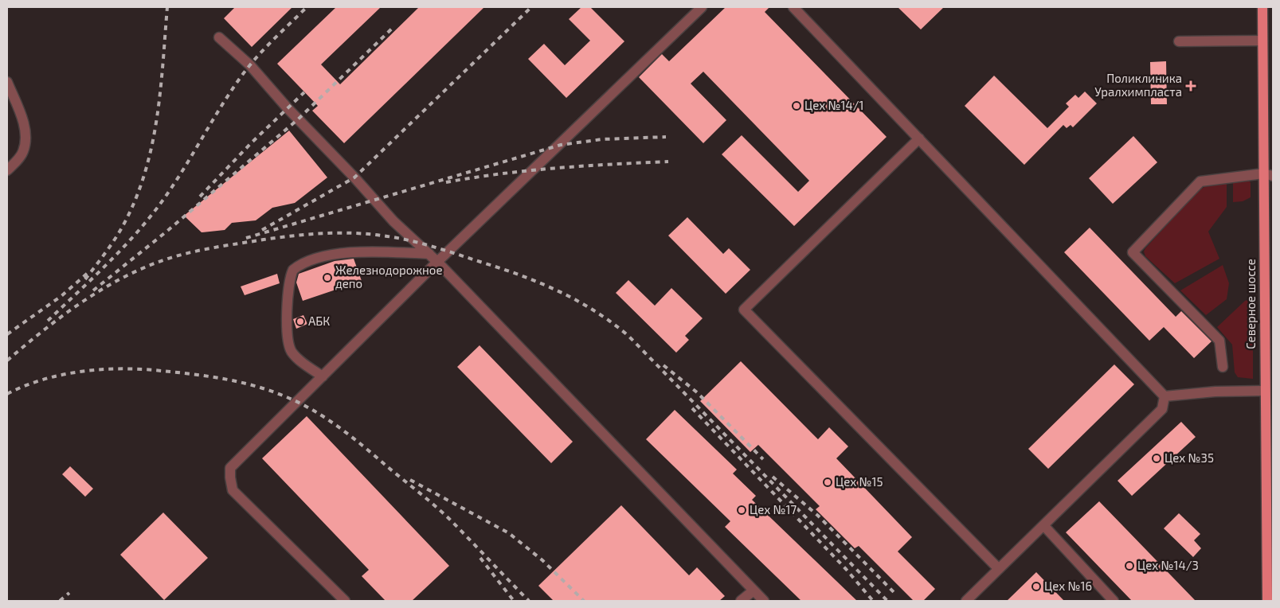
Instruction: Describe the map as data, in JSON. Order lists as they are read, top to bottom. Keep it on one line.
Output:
{"streets":{"main road":["Северное шоссе"]},"places":{"health":["Поликлиника Уралхимпласта"],"other":["Цех №14/1","Железнодорожное депо","АБК","Цех №35","Цех №15","Цех №17","Цех №14/3","Цех №16"]}}
